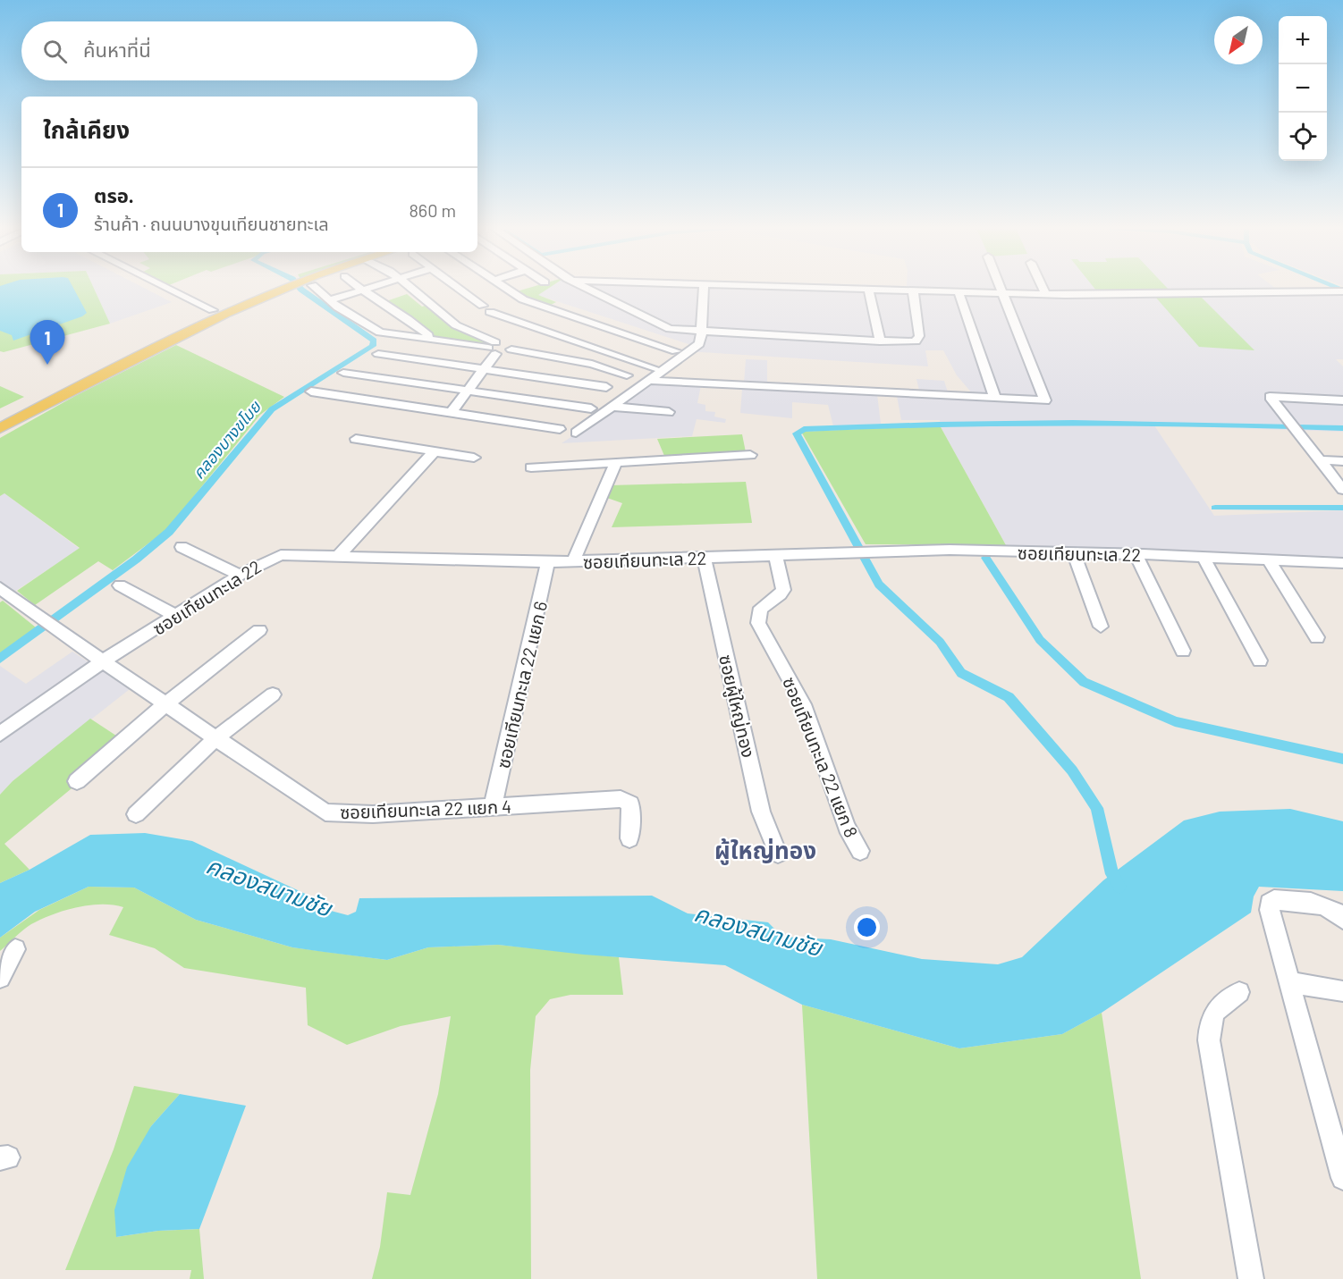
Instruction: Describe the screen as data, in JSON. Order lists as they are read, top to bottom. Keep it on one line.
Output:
{"streets":{"street":["ซอยเทียนทะเล 22","ซอยเทียนทะเล 22 แยก 6","ซอยผู้ใหญ่ทอง","ซอยเทียนทะเล 22 แยก 8","ซอยเทียนทะเล 22 แยก 4"]},"crossings":[["ซอยเทียนทะเล 22","ซอยเทียนทะเล 22 แยก 6"],["ซอยเทียนทะเล 22","ซอยผู้ใหญ่ทอง"],["ซอยเทียนทะเล 22","ซอยเทียนทะเล 22 แยก 8"],["ซอยเทียนทะเล 22","ซอยเทียนทะเล 22 แยก 4"],["ซอยเทียนทะเล 22 แยก 6","ซอยเทียนทะเล 22 แยก 4"]],"districts":["ผู้ใหญ่ทอง"],"water":["คลองบางขโมย","คลองสนามชัย"],"north":"bottom left","page":{"map_buttons":["+","−"],"search":"ค้นหาที่นี่","heading":"ใกล้เคียง","list":[{"mark":"1","name":"ตรอ.","note":"ร้านค้า · ถนนบางขุนเทียนชายทะเล","value":"860 m"}],"pins":"1"}}
